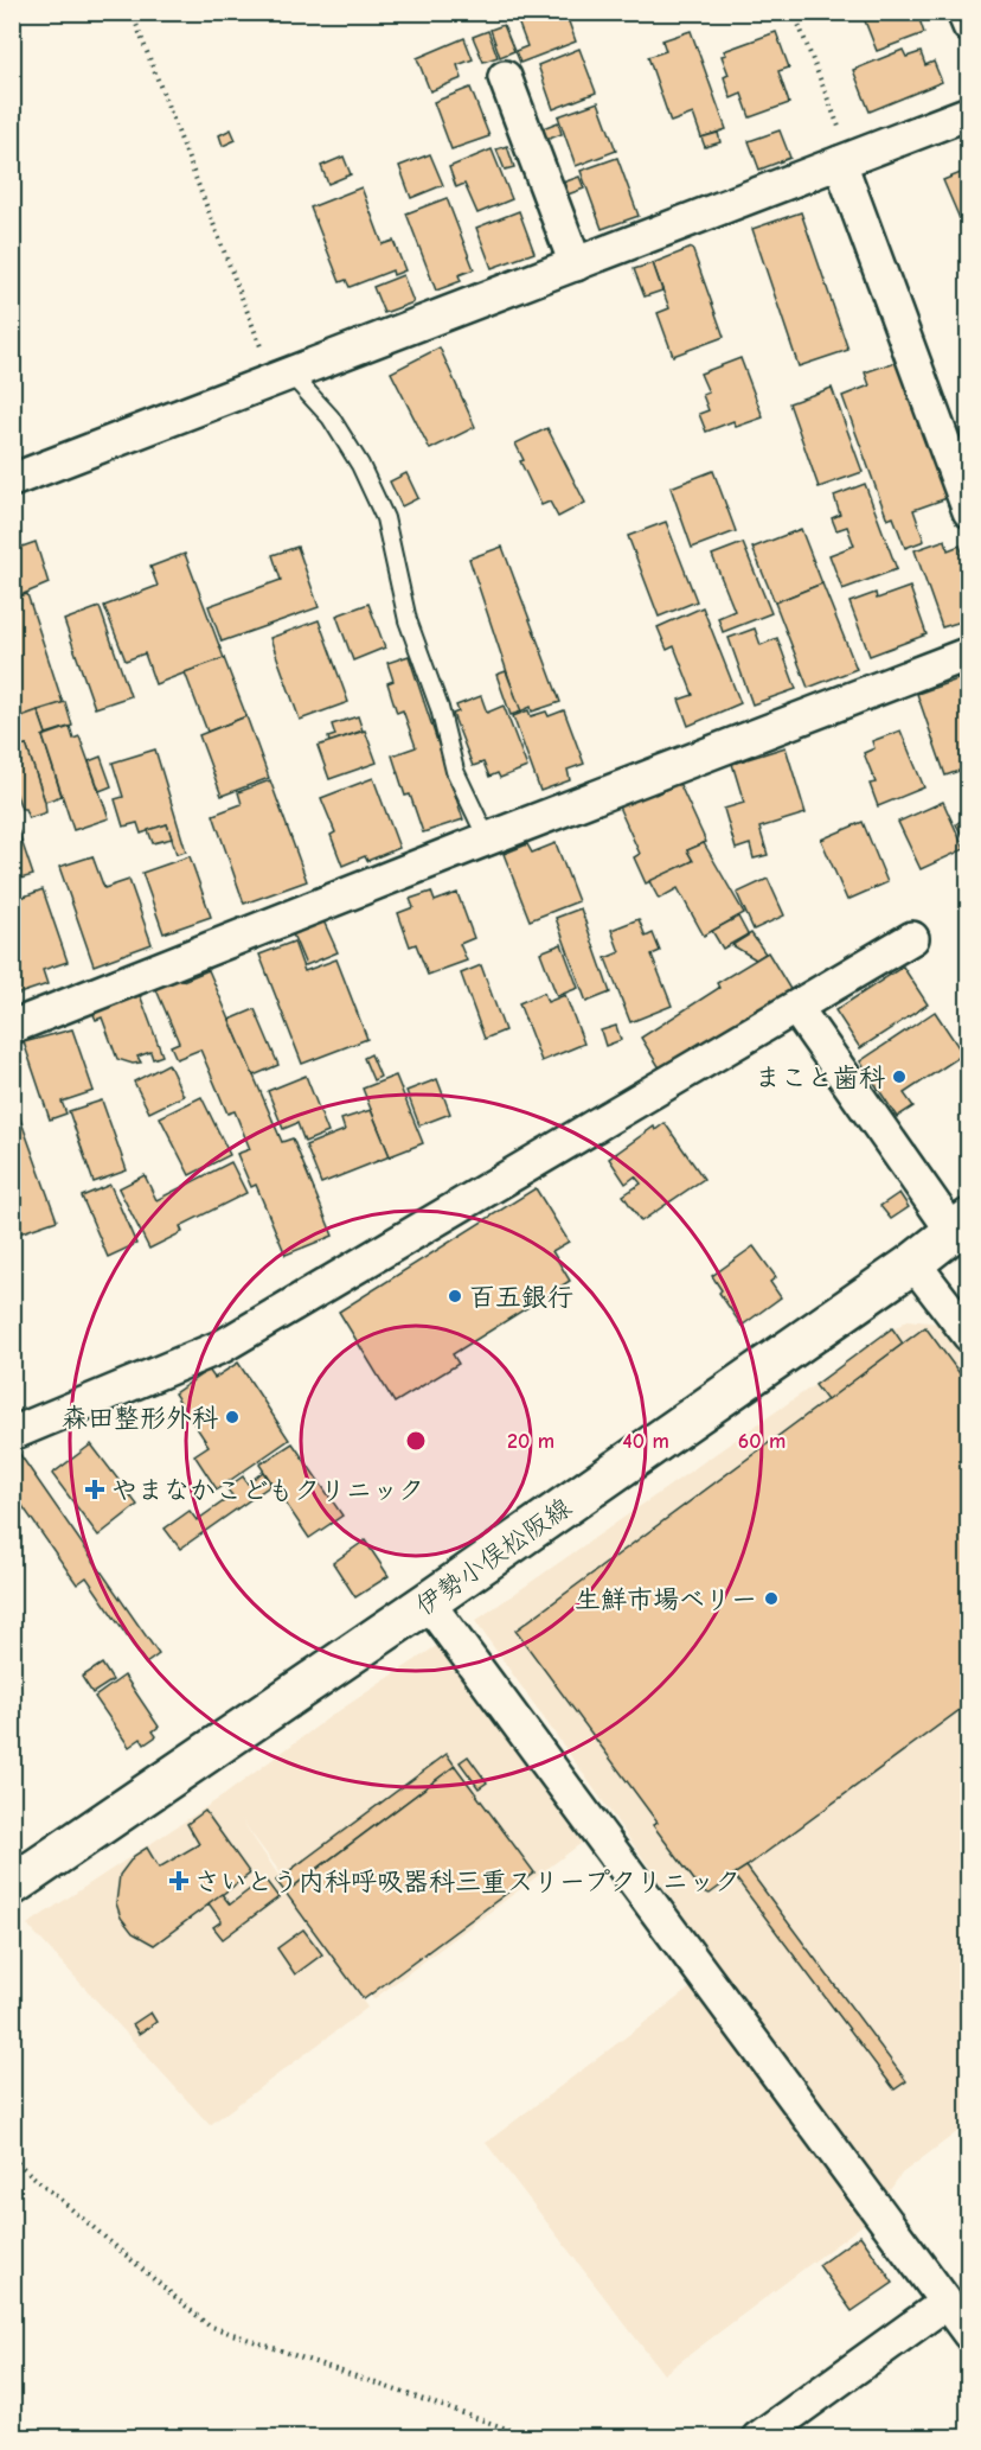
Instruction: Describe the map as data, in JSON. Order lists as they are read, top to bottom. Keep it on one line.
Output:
{"streets":{"main road":["伊勢小俣松阪線"]},"places":{"other":["まこと歯科","百五銀行","森田整形外科","生鮮市場ベリー"],"health":["やまなかこどもクリニック","さいとう内科呼吸器科三重スリープクリニック"]},"rings":["20 m","40 m","60 m"]}
